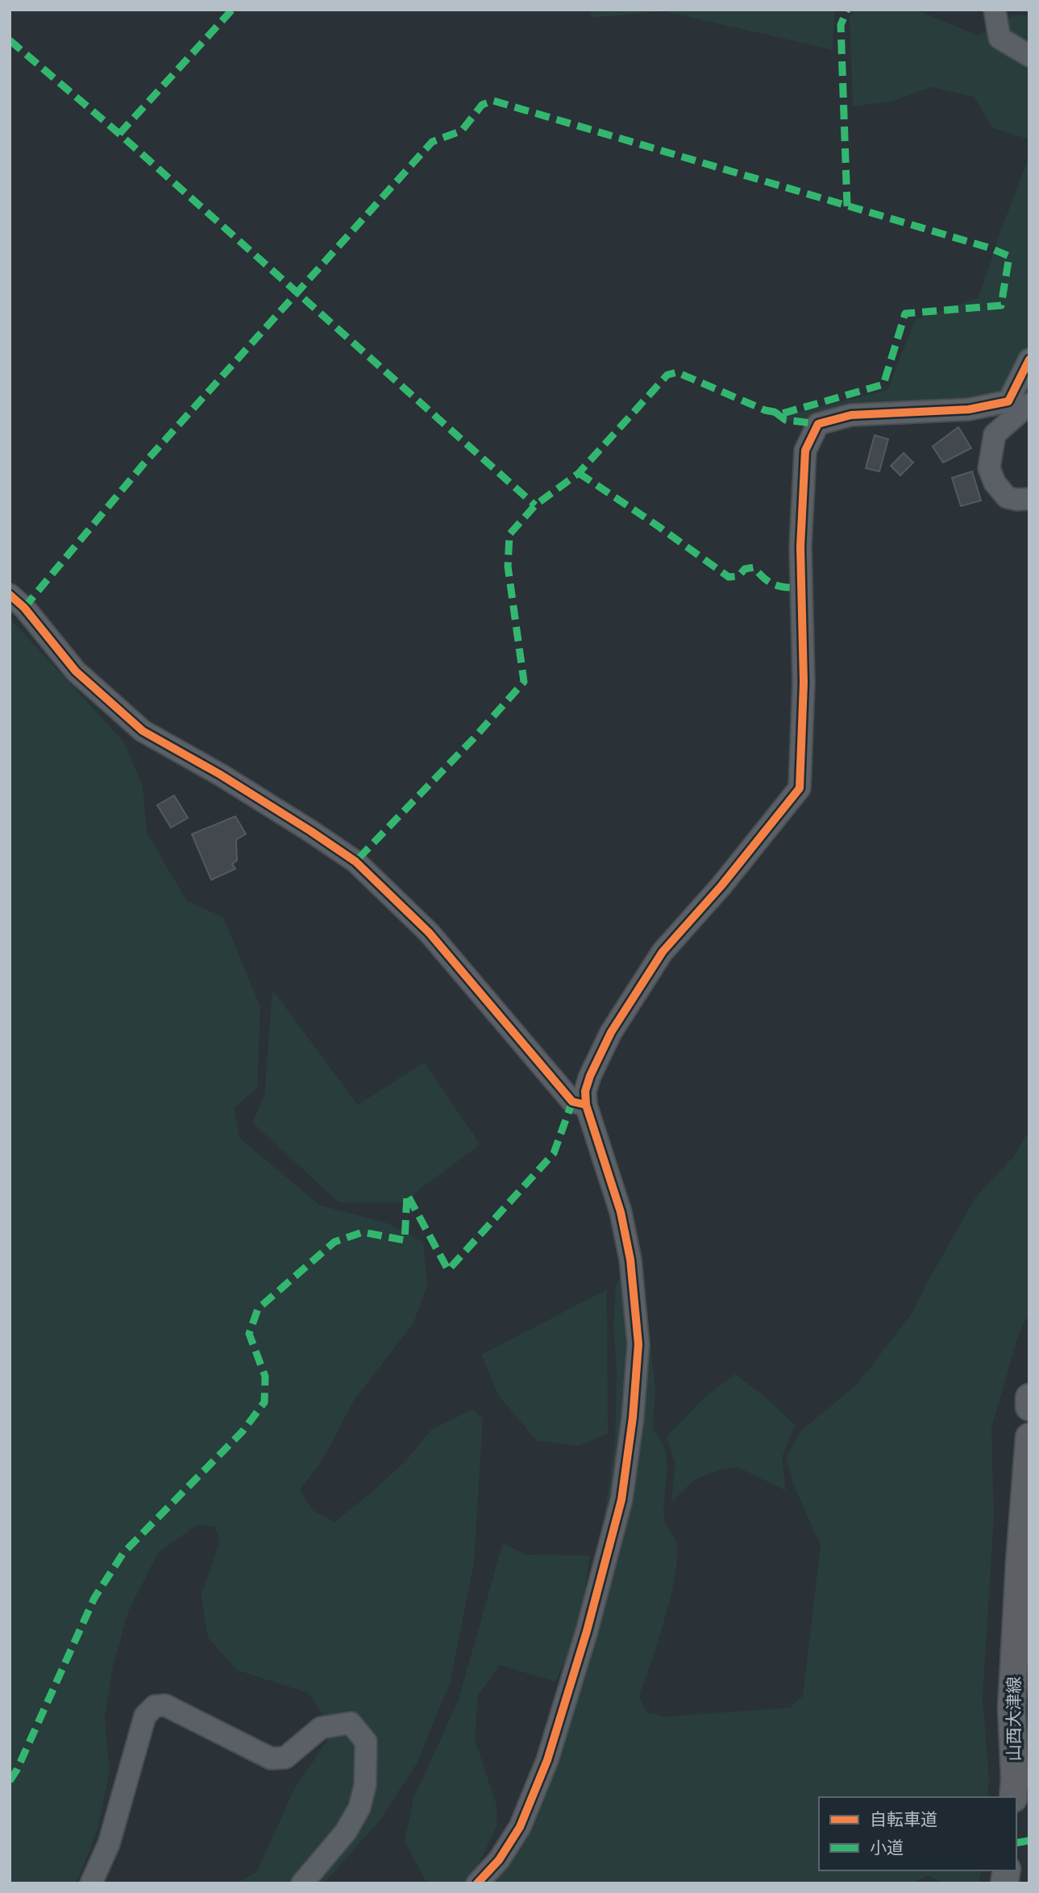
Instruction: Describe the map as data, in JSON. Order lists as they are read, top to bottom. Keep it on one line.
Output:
{"streets":{"main road":["山西大津線"]},"legend":["自転車道","小道"]}
